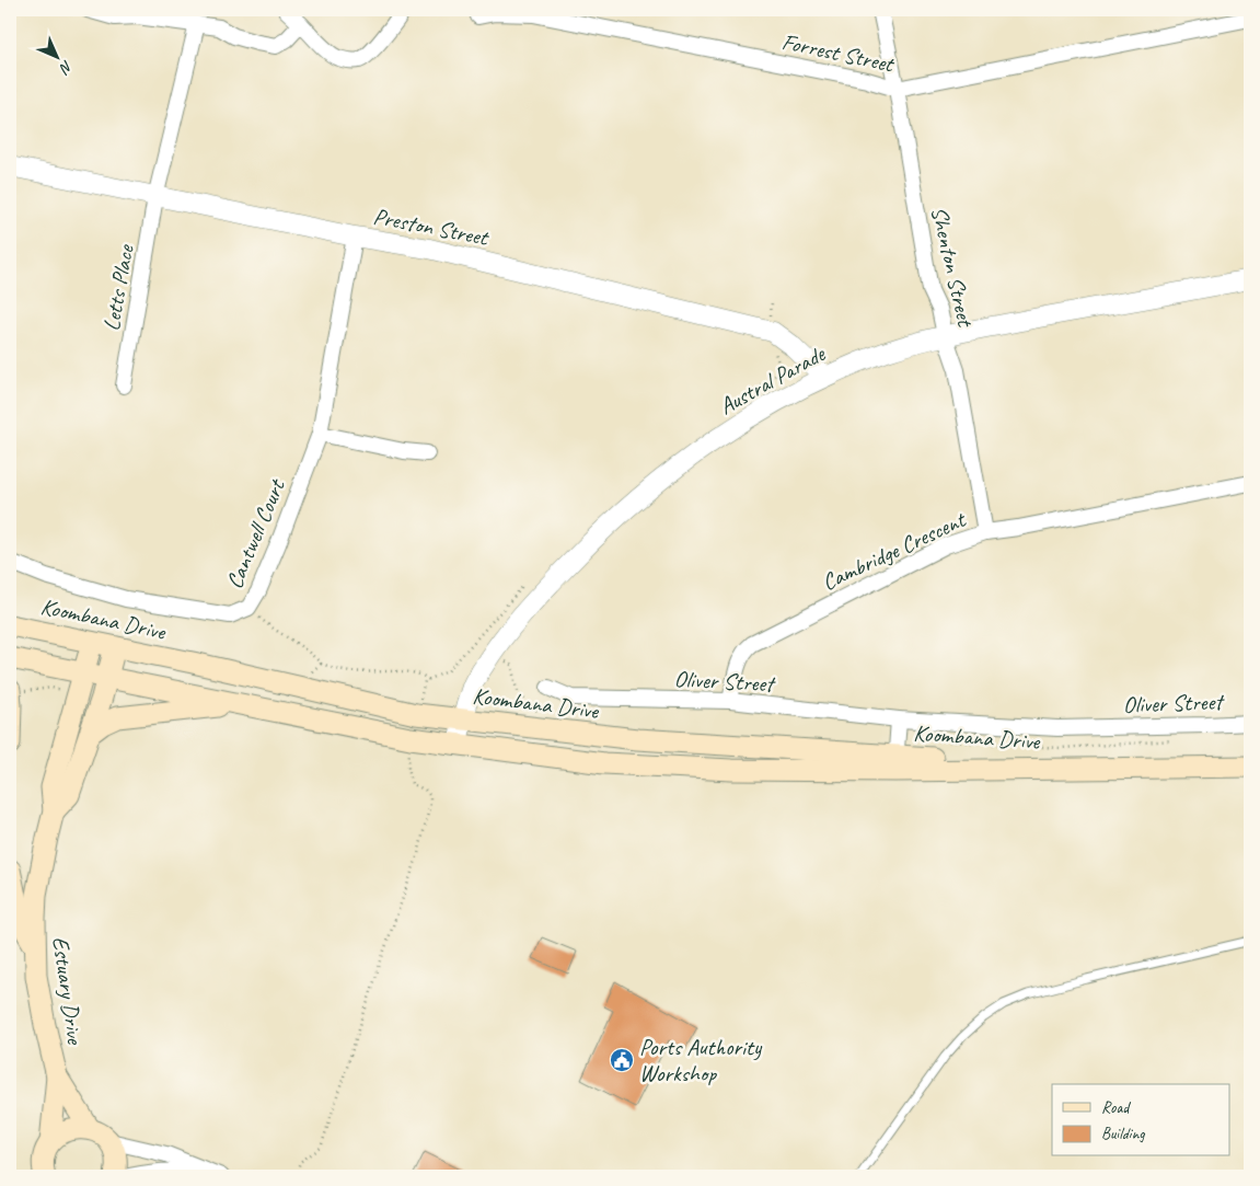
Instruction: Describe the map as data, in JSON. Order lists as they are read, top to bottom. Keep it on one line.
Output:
{"streets":{"main road":["Koombana Drive","Estuary Drive"],"street":["Forrest Street","Preston Street","Shenton Street","Letts Place","Austral Parade","Cantwell Court","Cambridge Crescent","Oliver Street"]},"crossings":[["Forrest Street","Shenton Street"],["Preston Street","Letts Place"],["Preston Street","Austral Parade"],["Preston Street","Cantwell Court"],["Shenton Street","Austral Parade"],["Shenton Street","Cambridge Crescent"],["Austral Parade","Koombana Drive"],["Cambridge Crescent","Oliver Street"],["Koombana Drive","Estuary Drive"]],"places":{"public building":["Ports Authority Workshop"]},"legend":["Road","Building"],"north":"bottom right"}
